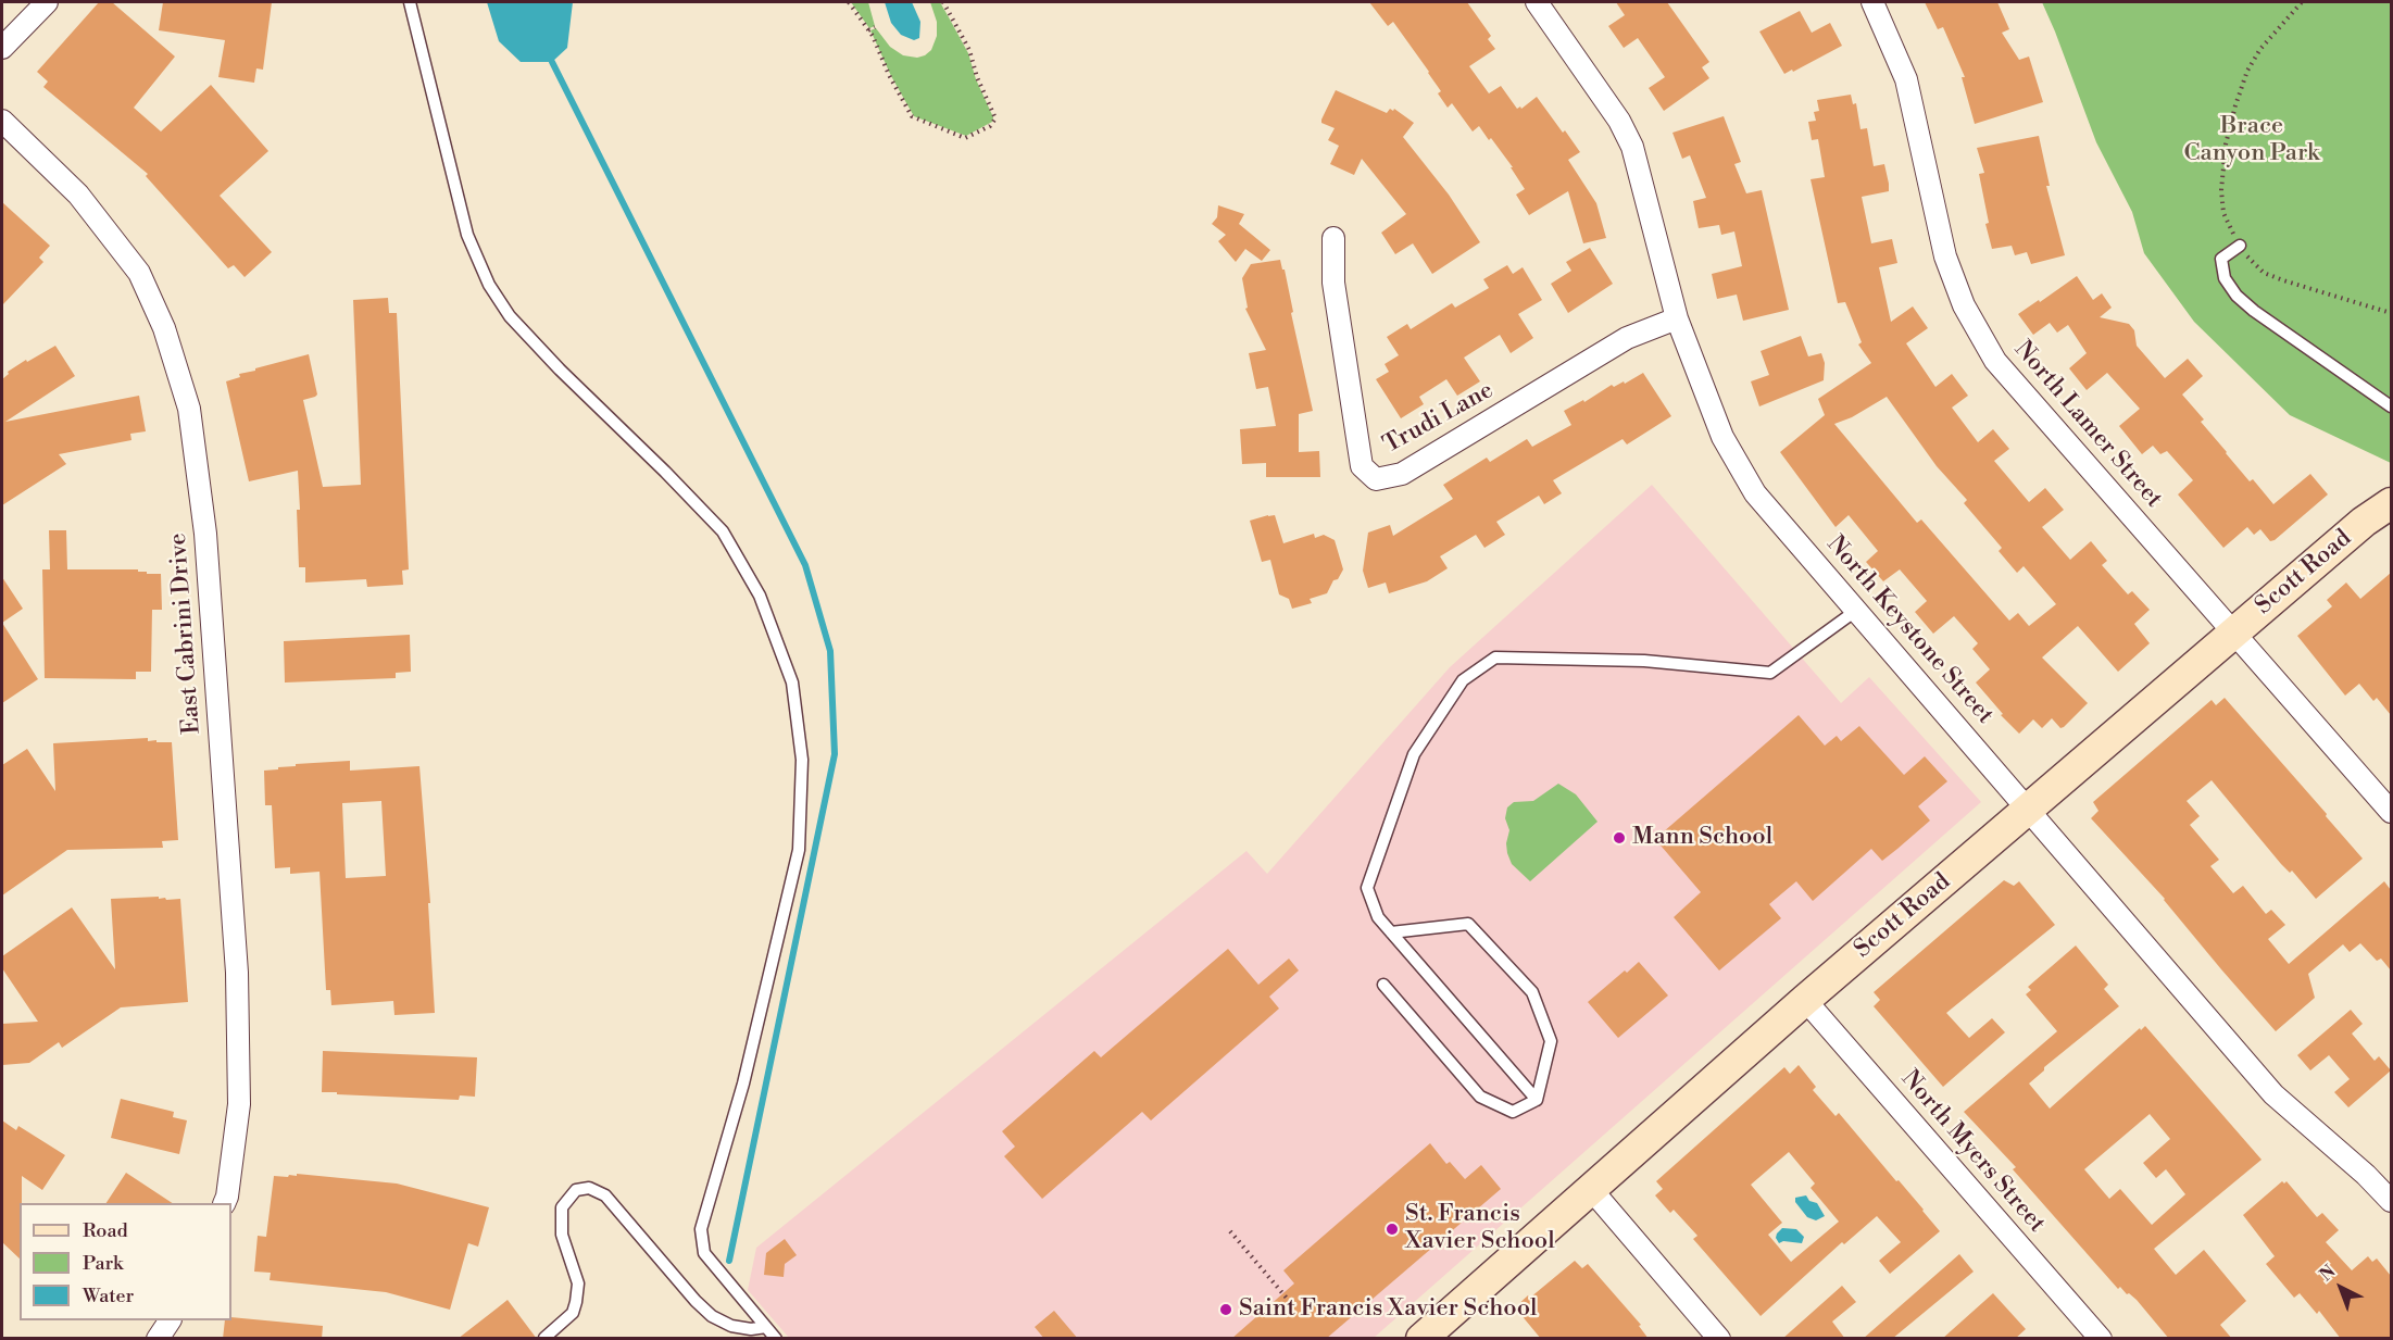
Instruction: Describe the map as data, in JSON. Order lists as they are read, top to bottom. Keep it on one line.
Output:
{"streets":{"street":["Trudi Lane","North Lamer Street","Scott Road","North Keystone Street","East Cabrini Drive","North Myers Street"]},"crossings":[["Trudi Lane","North Keystone Street"],["North Lamer Street","Scott Road"],["Scott Road","North Keystone Street"],["Scott Road","North Myers Street"]],"parks":["Brace Canyon Park"],"places":["Mann School","St. Francis Xavier School","Saint Francis Xavier School"],"legend":["Road","Park","Water"],"north":"top left"}
